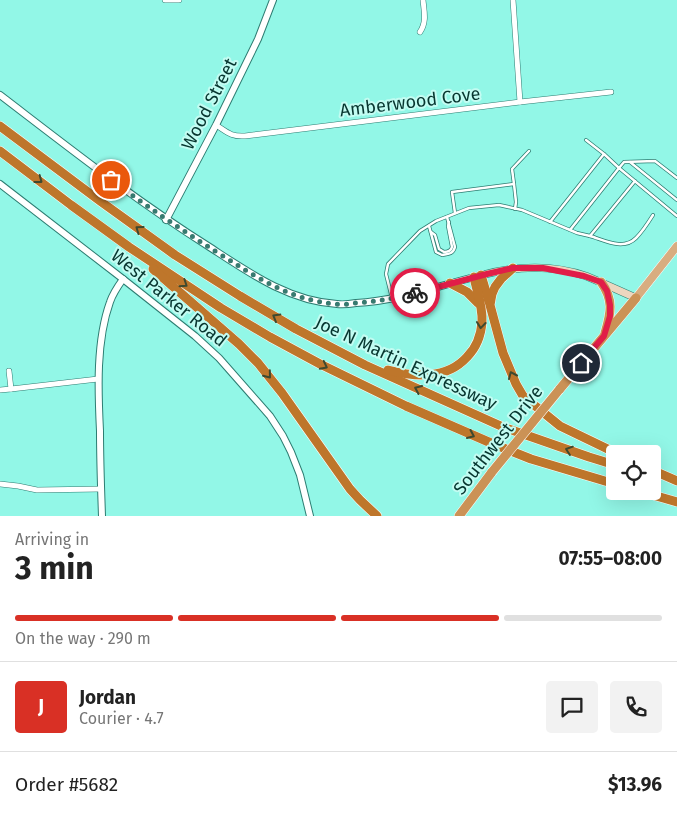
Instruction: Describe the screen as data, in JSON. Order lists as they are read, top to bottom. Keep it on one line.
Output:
{"streets":{"highway":["Joe N Martin Expressway","Southwest Drive"],"street":["Amberwood Cove","Wood Street","West Parker Road"]},"crossings":[["Amberwood Cove","Wood Street"]],"page":{"heading":["3 min","Arriving in","07:55–08:00"],"panel":["Jordan","Courier · 4.7","Order #5682","$13.96"],"bar":"On the way · 290 m","round":"J"}}
